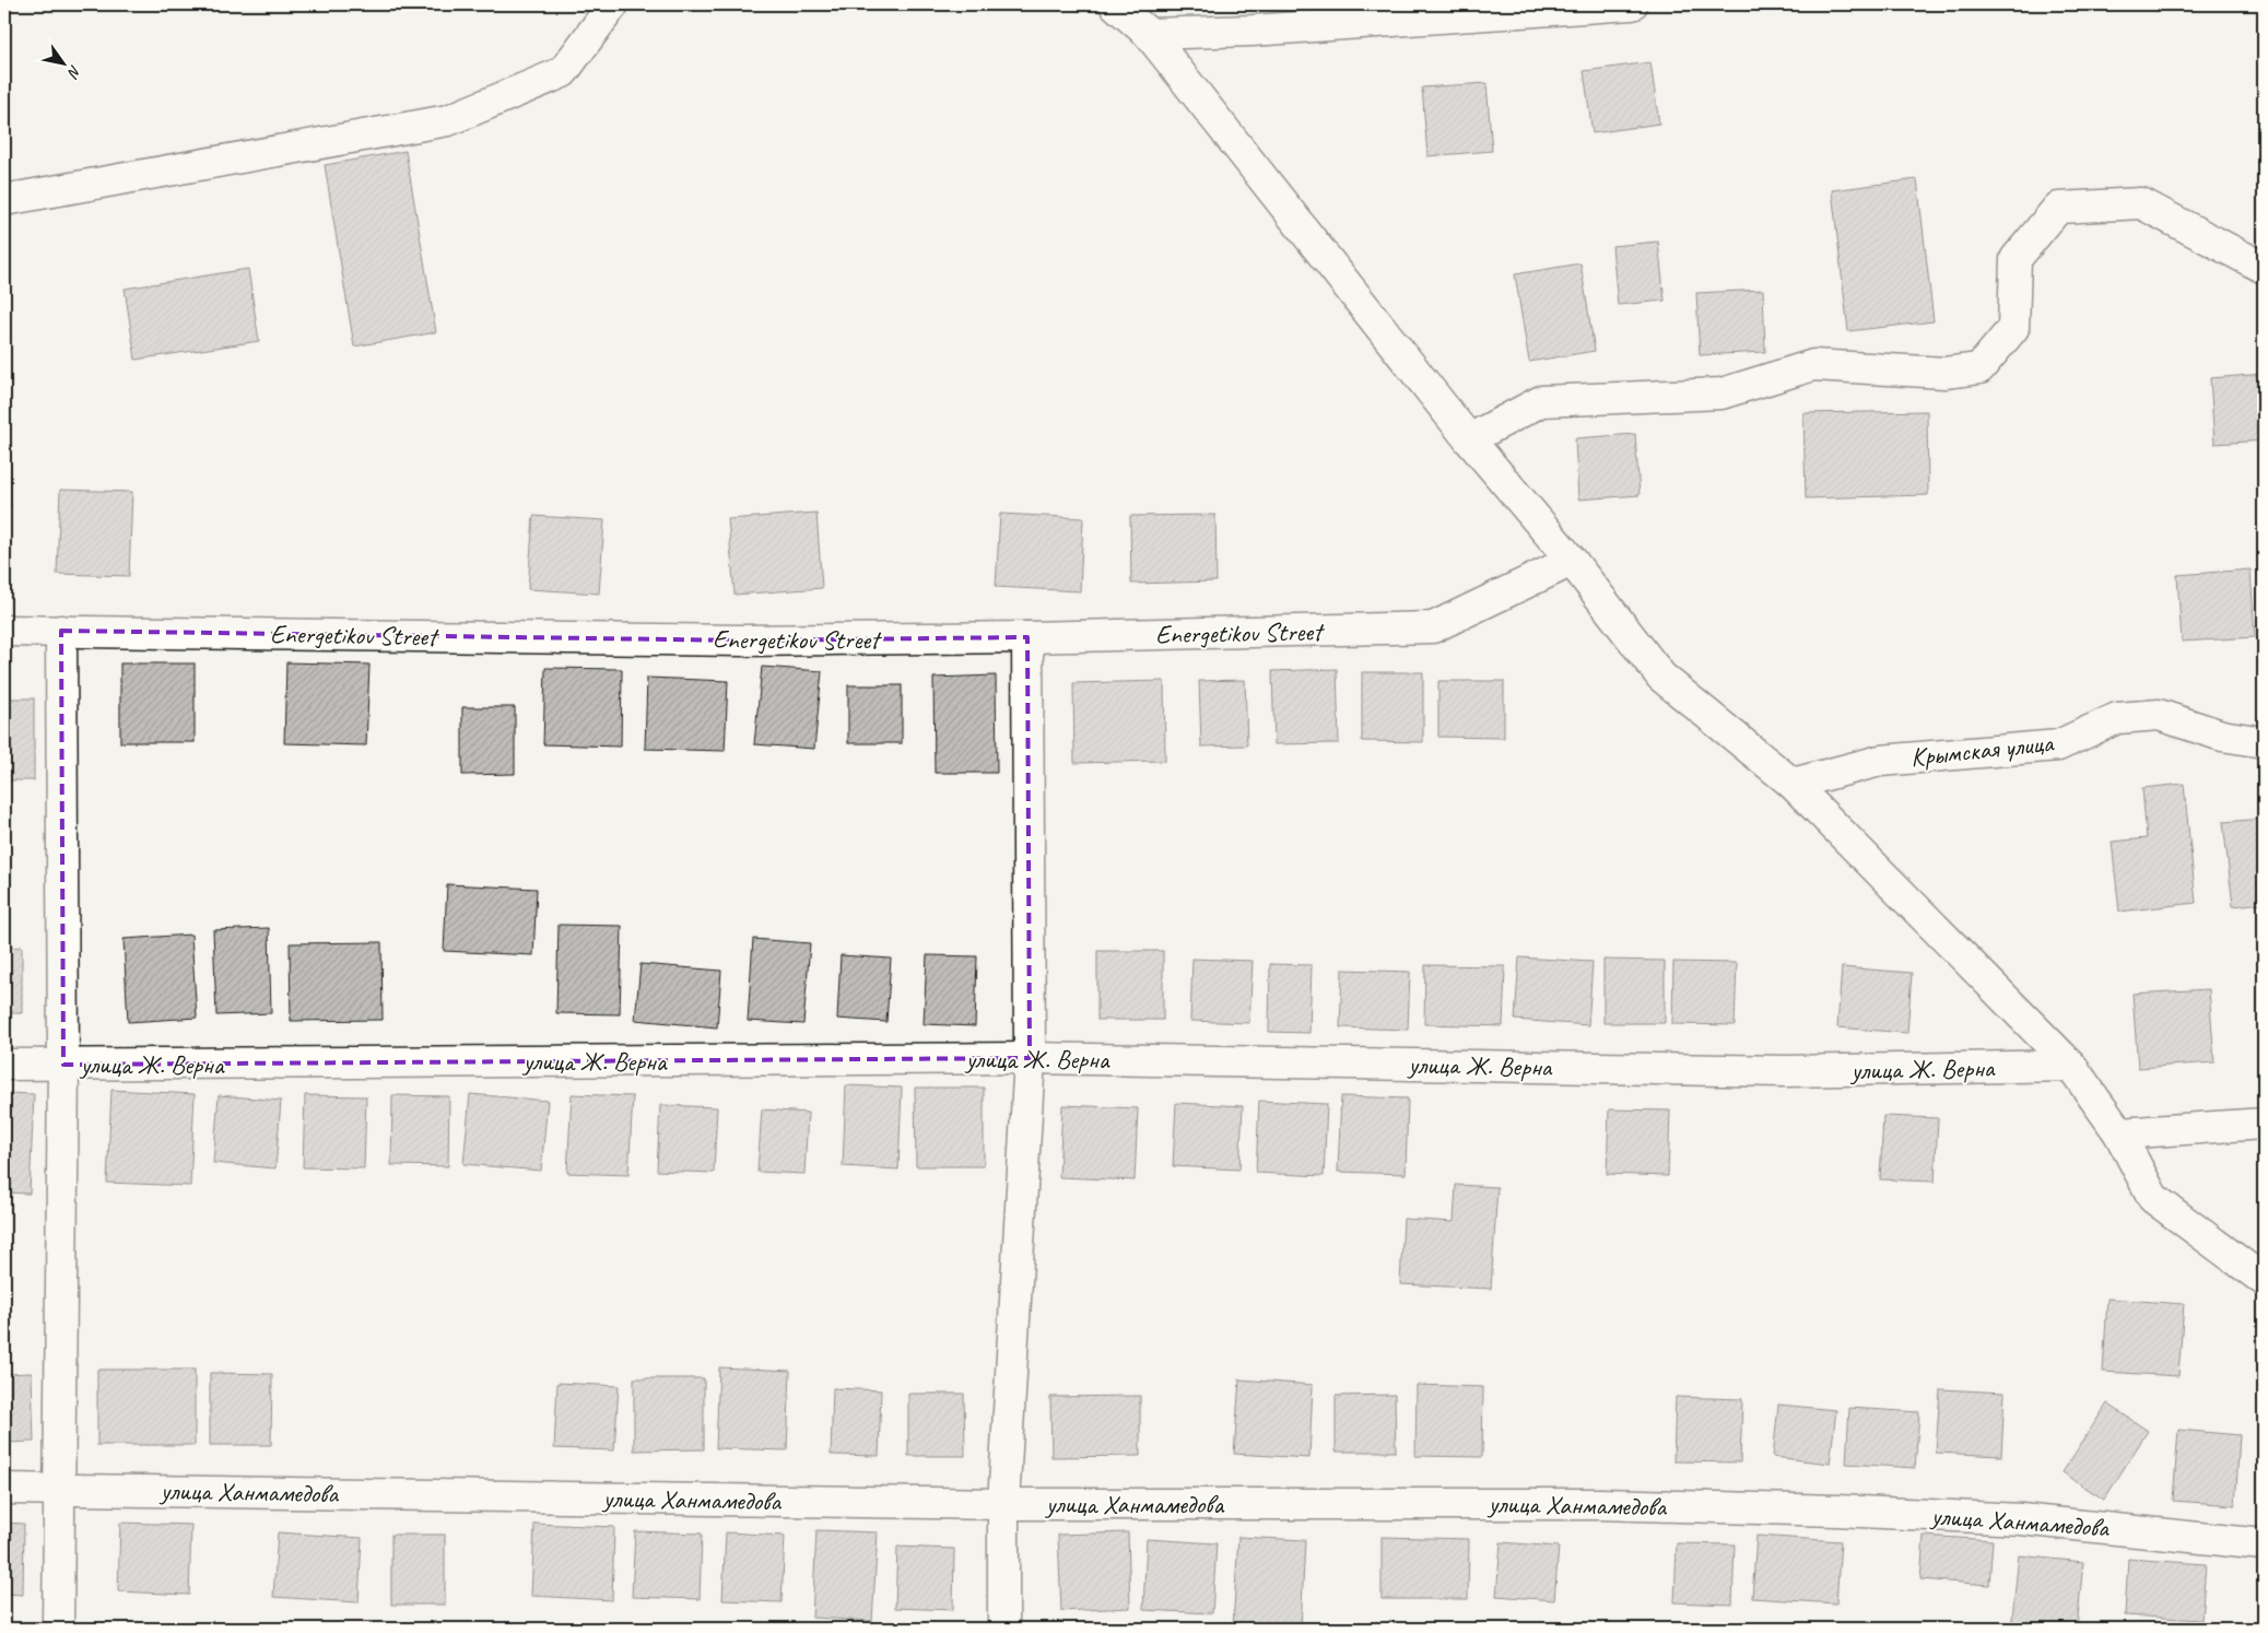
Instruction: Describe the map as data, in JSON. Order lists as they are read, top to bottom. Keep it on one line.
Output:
{"streets":{"street":["Energetikov Street","Крымская улица","улица Ж. Верна","улица Ханмамедова"]},"north":"bottom right"}
